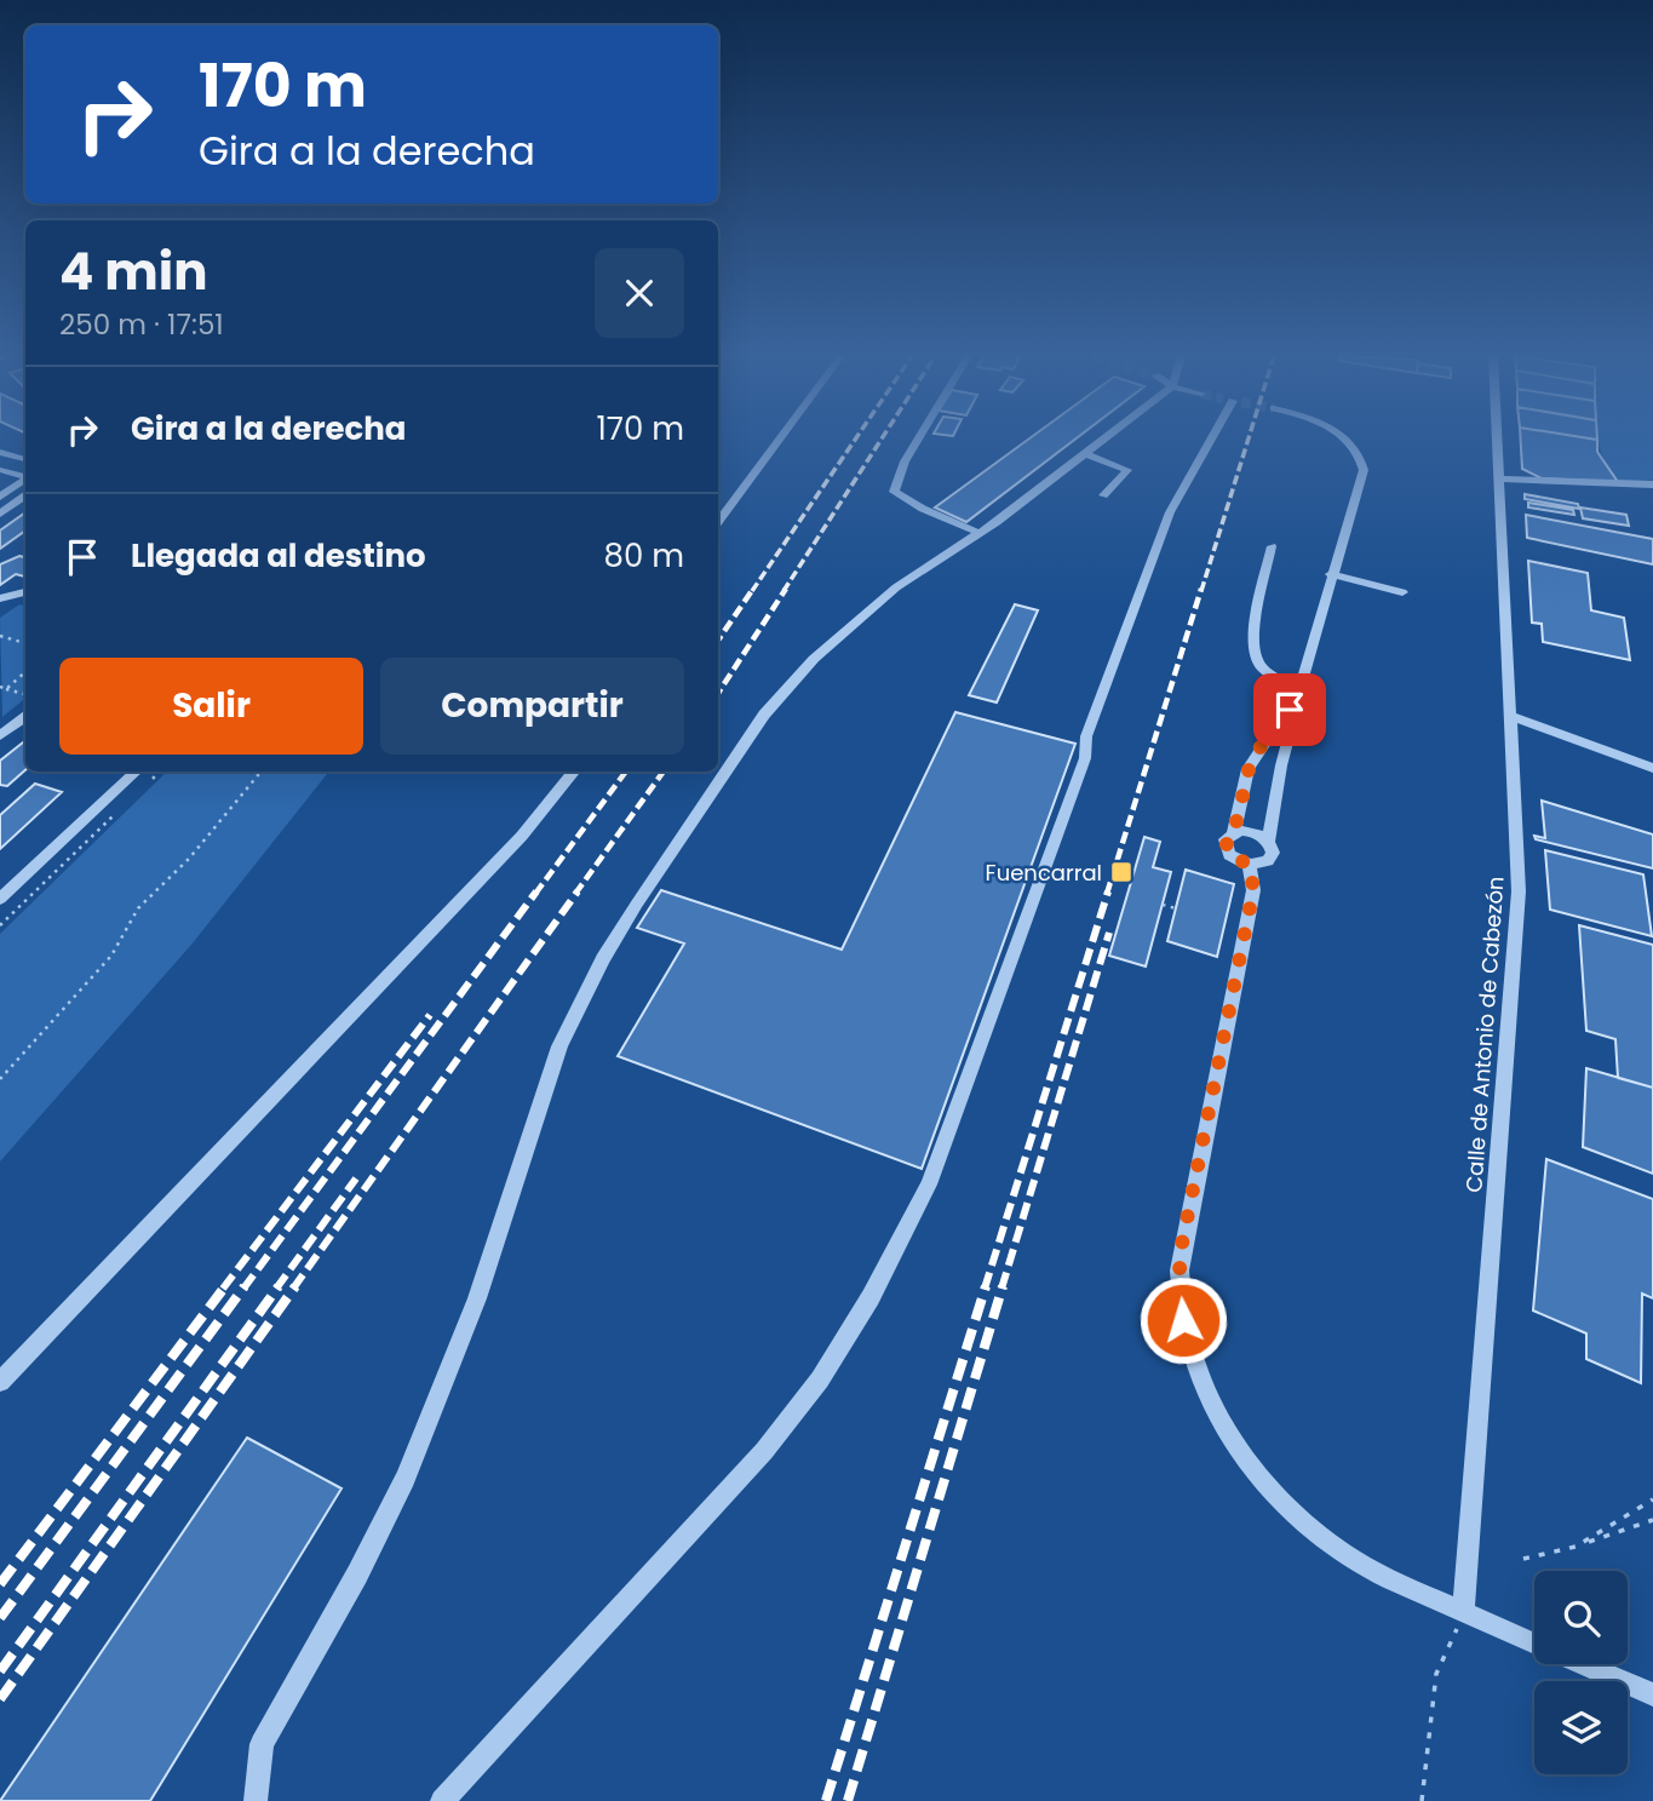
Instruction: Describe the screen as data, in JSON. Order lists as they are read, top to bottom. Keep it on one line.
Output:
{"streets":{"street":["Calle de Antonio de Cabezón"]},"places":{"transit":["Fuencarral"]},"page":{"turn":["170 m","Gira a la derecha"],"heading":["4 min","250 m · 17:51"],"list":[{"name":"Gira a la derecha","value":"170 m"},{"name":"Llegada al destino","value":"80 m"}],"buttons":["Salir","Compartir"]}}
